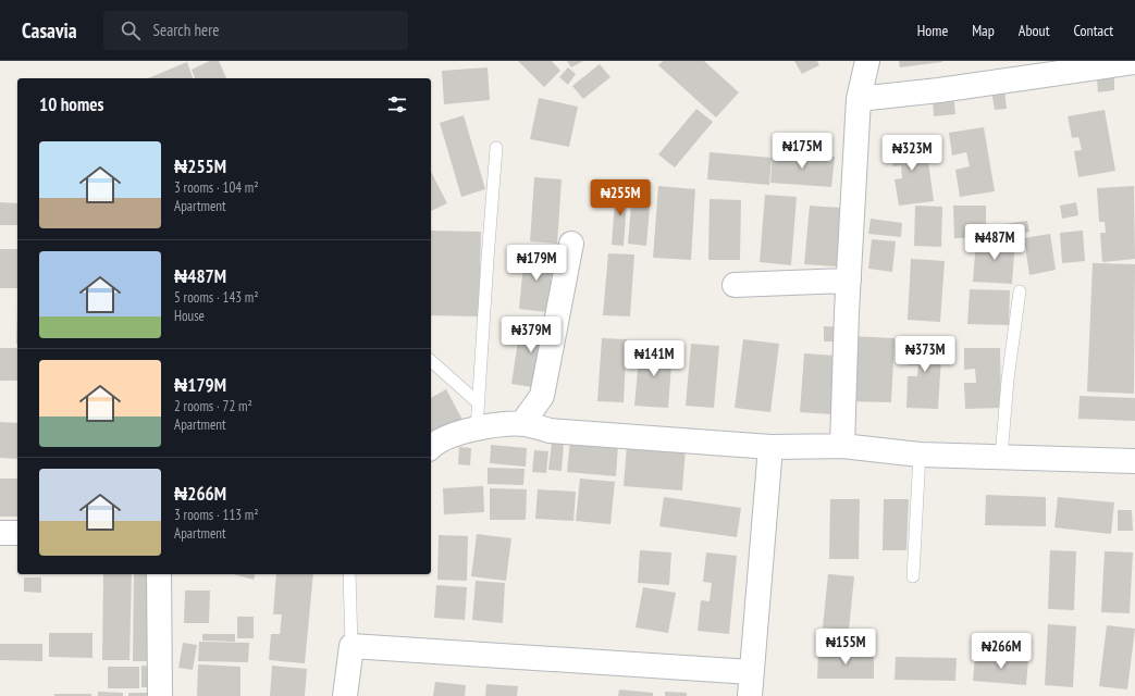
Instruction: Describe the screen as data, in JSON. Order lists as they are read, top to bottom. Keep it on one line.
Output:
{"page":{"header":"Casavia","search":"Search here","nav":["Home","Map","About","Contact"],"heading":"10 homes","list":[{"name":"₦255M","note":"3 rooms · 104 m² · Apartment"},{"name":"₦487M","note":"5 rooms · 143 m² · House"},{"name":"₦179M","note":"2 rooms · 72 m² · Apartment"},{"name":"₦266M","note":"3 rooms · 113 m² · Apartment"}],"price":["₦175M","₦323M","₦255M","₦487M","₦179M","₦379M","₦373M","₦141M","₦155M","₦266M"]}}
